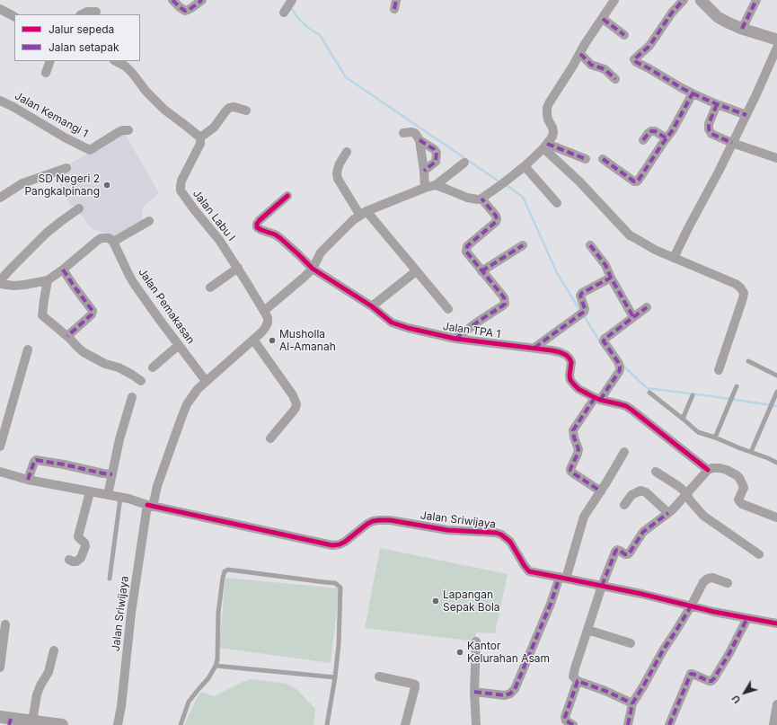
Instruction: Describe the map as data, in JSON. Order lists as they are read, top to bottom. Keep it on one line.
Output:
{"streets":{"street":["Jalan Kemangi 1","Jalan Labu I","Jalan Pemakasan","Jalan TPA 1","Jalan Sriwijaya"]},"places":["SD Negeri 2 Pangkalpinang","Musholla Al-Amanah","Lapangan Sepak Bola","Kantor Kelurahan Asam"],"legend":["Jalur sepeda","Jalan setapak"],"north":"bottom left"}
